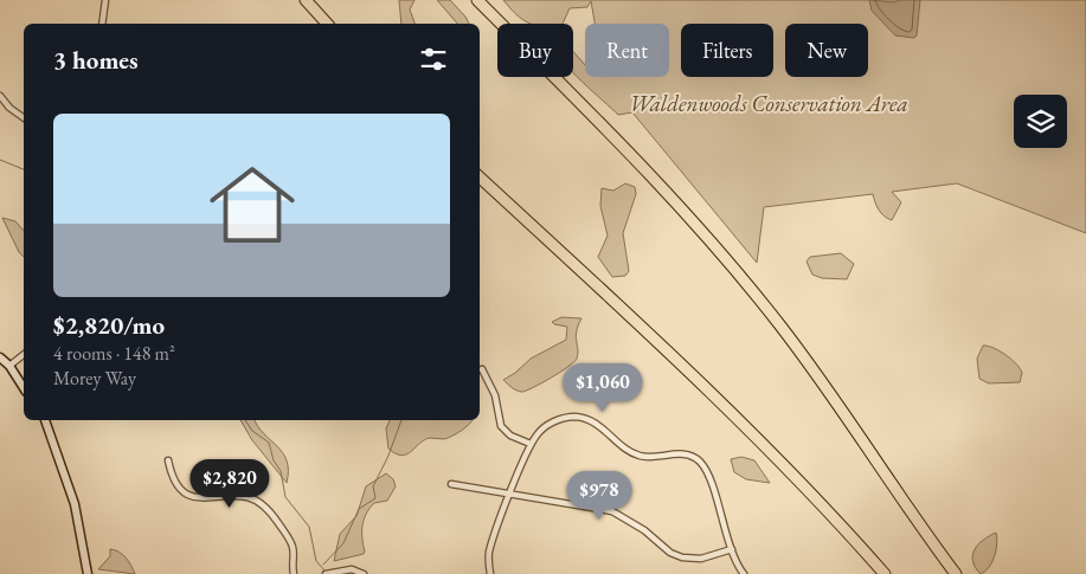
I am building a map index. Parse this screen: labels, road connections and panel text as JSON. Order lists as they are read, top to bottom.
{
  "parks": ["Waldenwoods Conservation Area"],
  "page": {
    "chip": [
      "Buy",
      "Rent",
      "Filters",
      "New"
    ],
    "heading": "3 homes",
    "list": [
      {
        "name": "$2,820/mo",
        "note": "4 rooms · 148 m² · Morey Way"
      }
    ],
    "price": ["$1,060", "$2,820", "$978"]
  }
}
